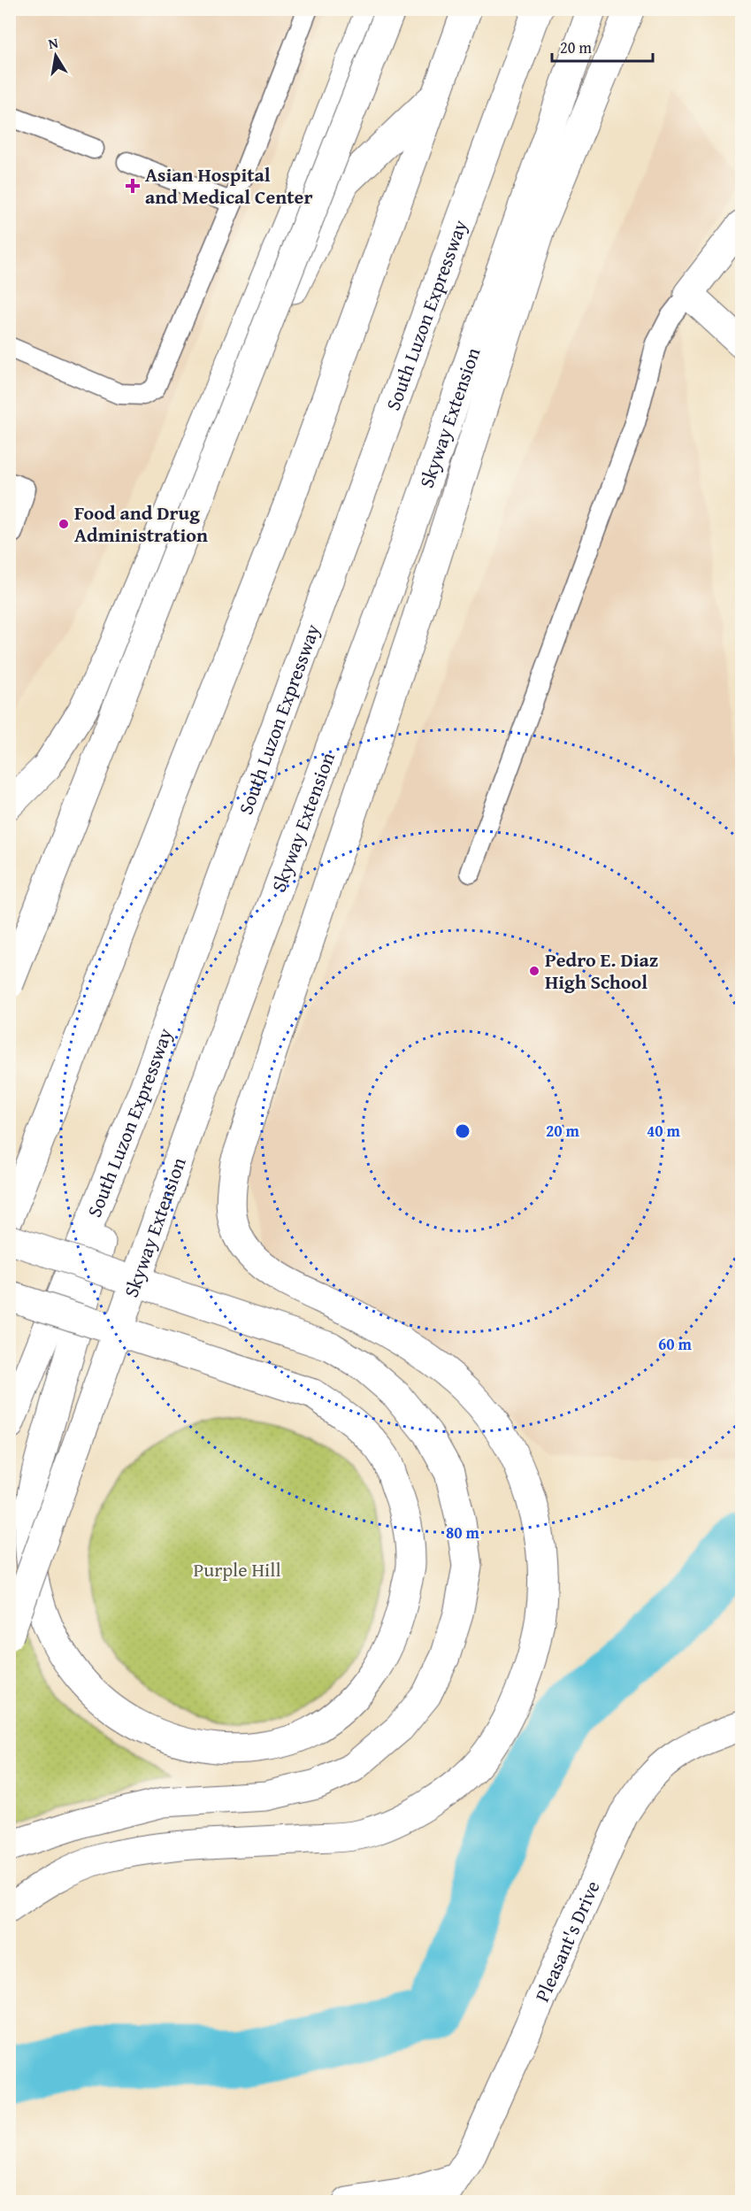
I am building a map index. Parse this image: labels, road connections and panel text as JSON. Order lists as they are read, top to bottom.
{
  "streets": {
    "main road": ["South Luzon Expressway", "Skyway Extension", "Pleasant's Drive"]
  },
  "parks": ["Purple Hill"],
  "places": {
    "health": ["Asian Hospital and Medical Center"],
    "other": ["Food and Drug Administration", "Pedro E. Diaz High School"]
  },
  "scale_bar": "20 m",
  "north": "top",
  "rings": [
    "20 m",
    "40 m",
    "60 m",
    "80 m"
  ]
}
